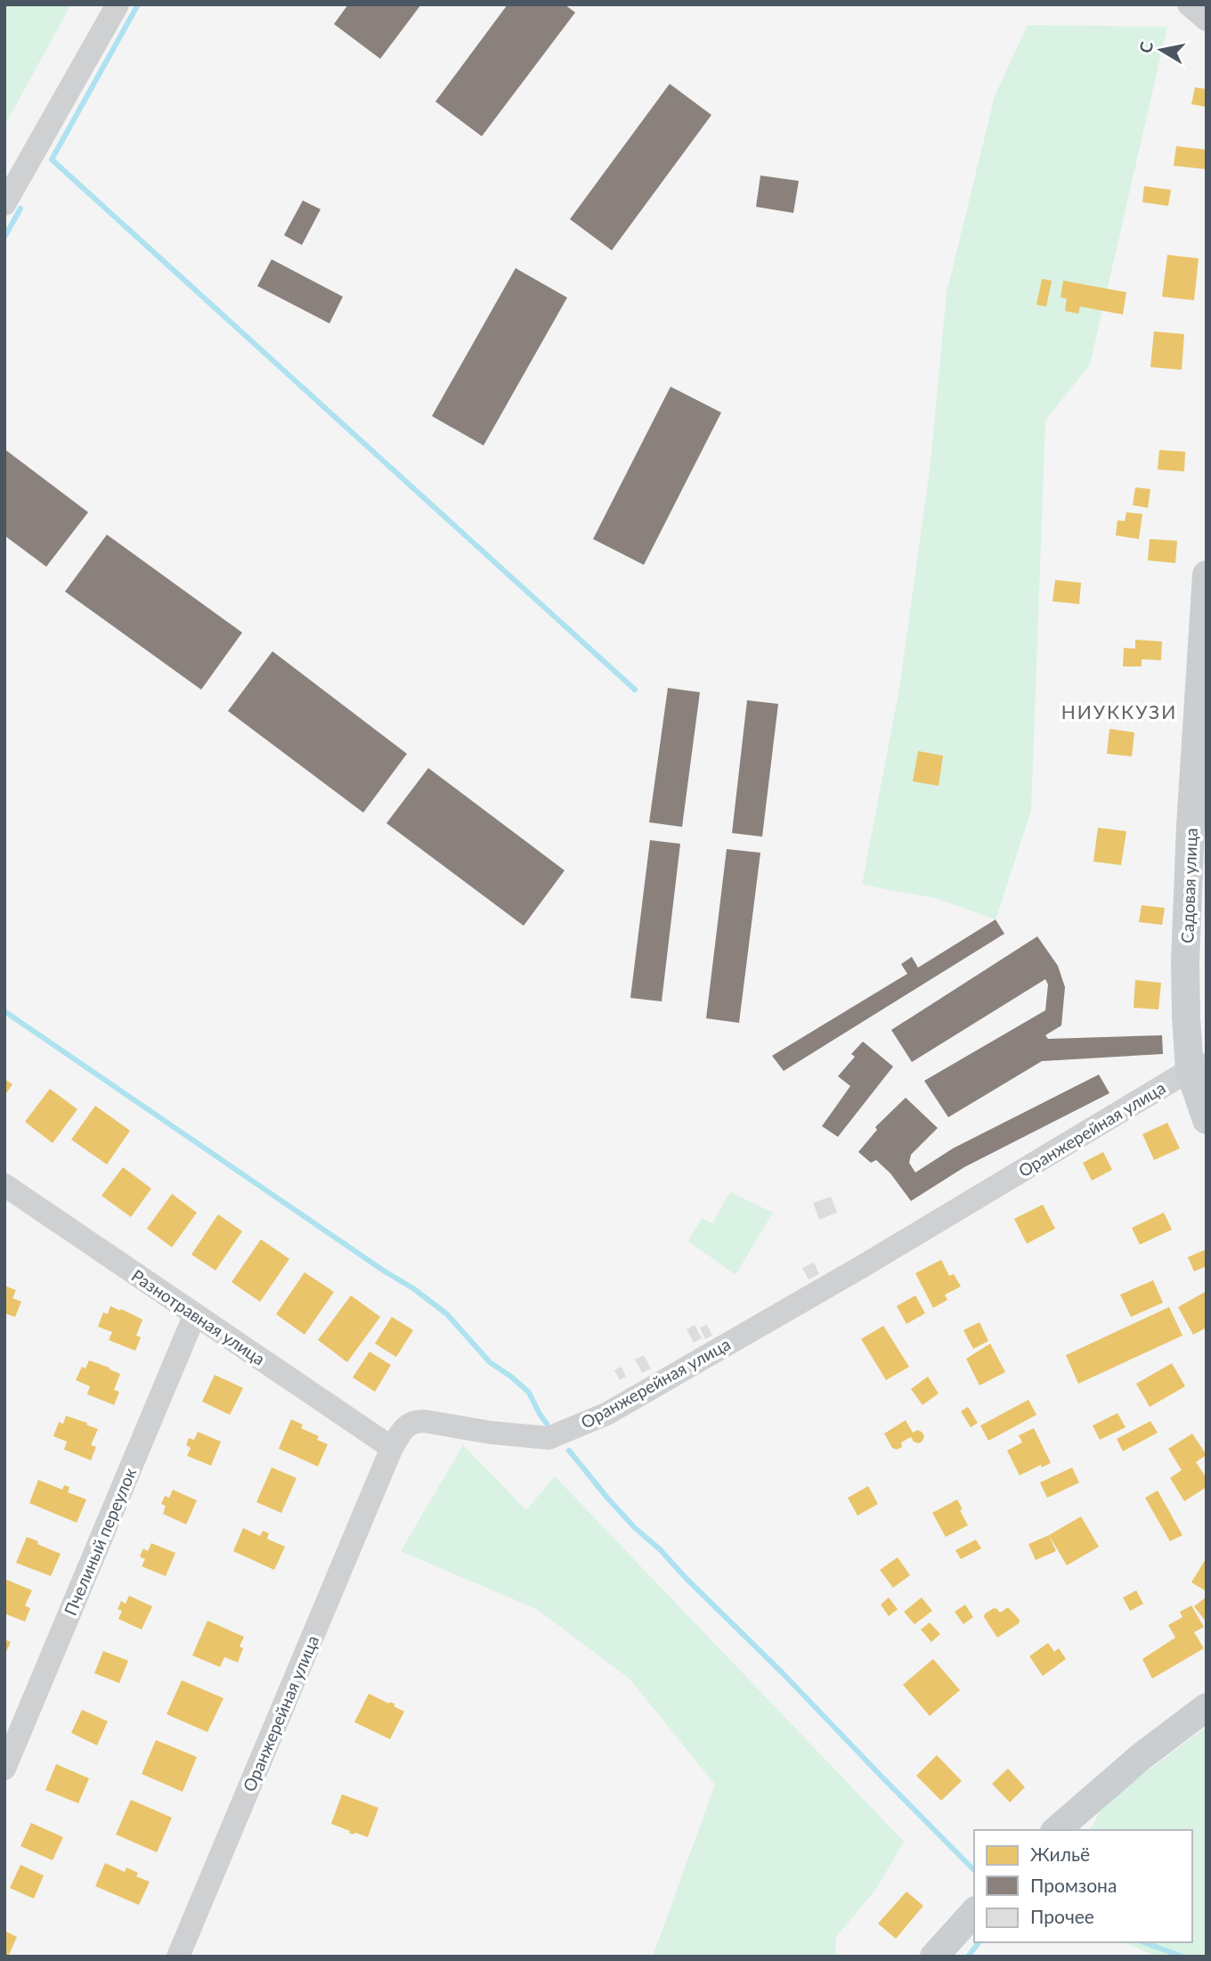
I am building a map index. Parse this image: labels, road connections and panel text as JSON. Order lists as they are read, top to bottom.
{
  "streets": {
    "main road": ["Садовая улица"],
    "street": ["Оранжерейная улица", "Разнотравная улица", "Пчелиный переулок"]
  },
  "crossings": [
    ["Садовая улица", "Оранжерейная улица"],
    ["Оранжерейная улица", "Разнотравная улица"],
    ["Разнотравная улица", "Пчелиный переулок"]
  ],
  "districts": ["НИУККУЗИ"],
  "legend": ["Жильё", "Промзона", "Прочее"],
  "north": "left"
}
